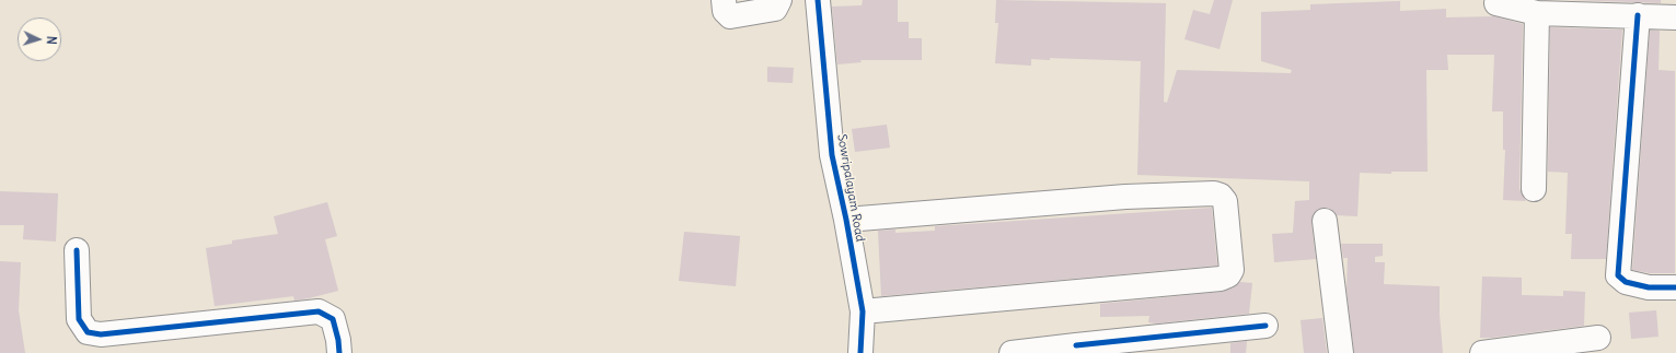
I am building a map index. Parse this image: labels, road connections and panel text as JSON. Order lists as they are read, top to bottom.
{
  "streets": {
    "street": ["Sowripalayam Road"]
  },
  "north": "right"
}
